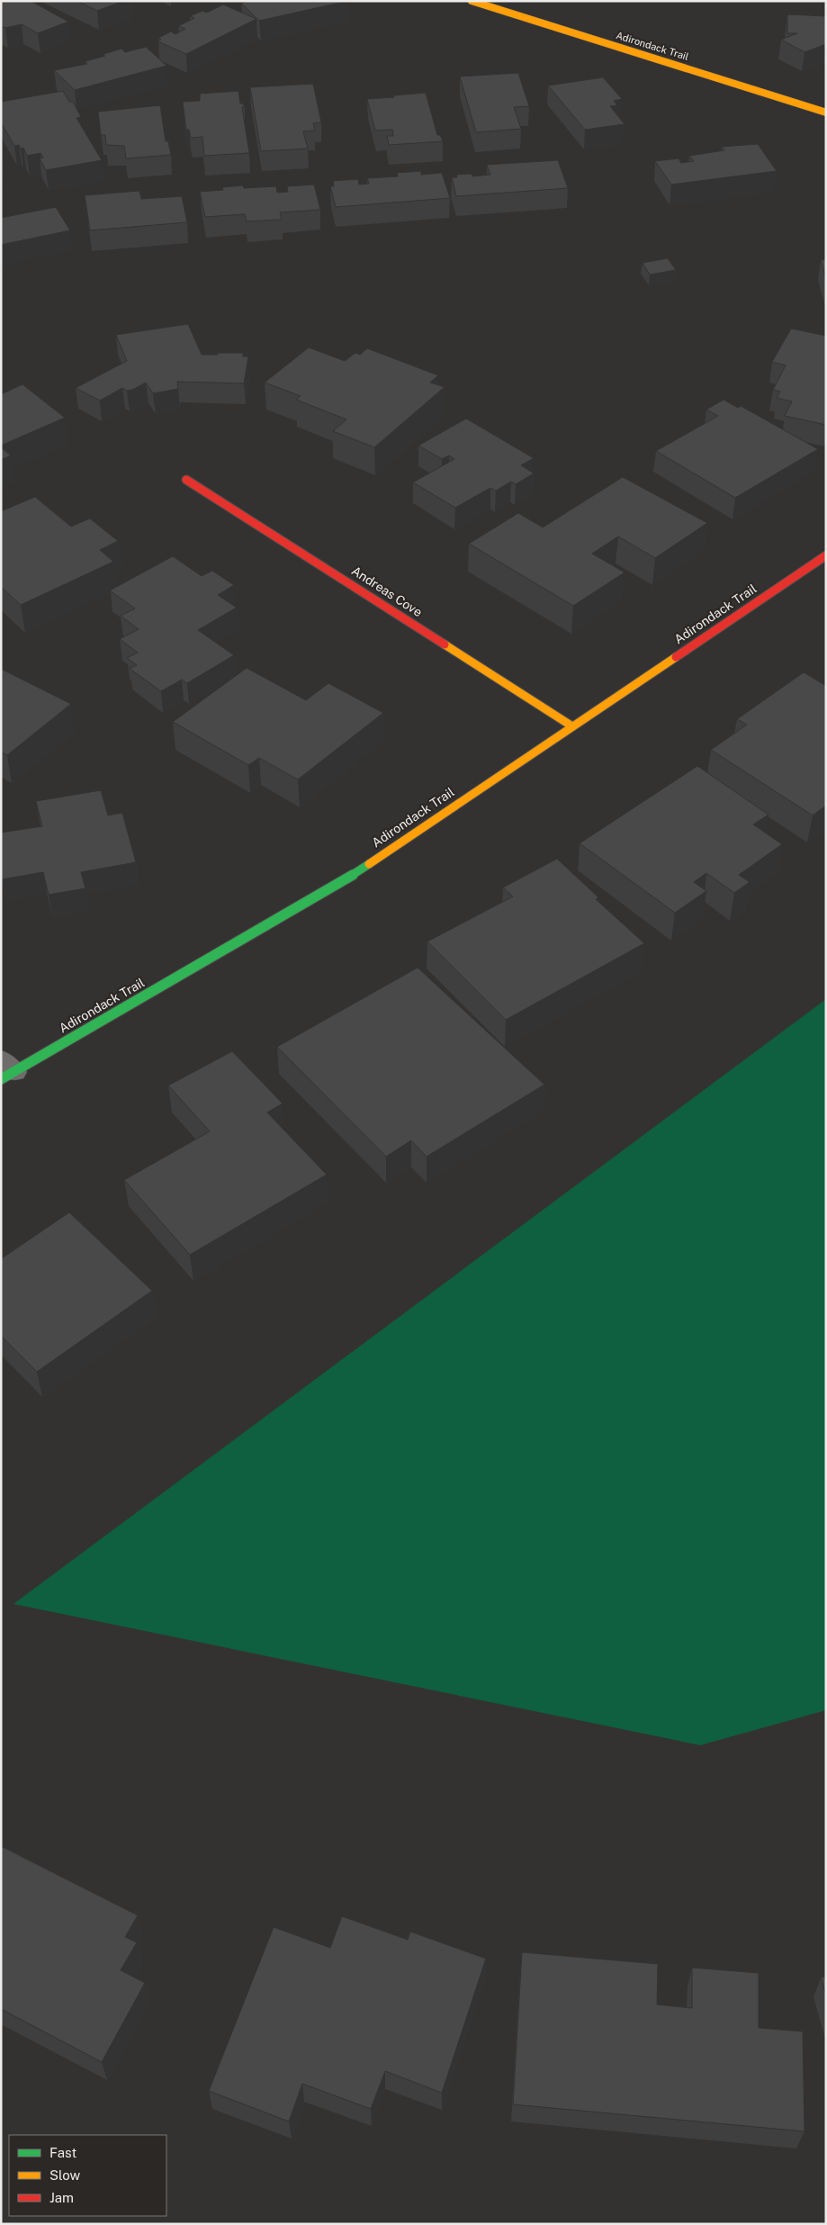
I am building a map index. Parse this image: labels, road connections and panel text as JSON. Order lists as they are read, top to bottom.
{
  "streets": {
    "street": ["Adirondack Trail", "Andreas Cove"]
  },
  "crossings": [
    ["Adirondack Trail", "Andreas Cove"]
  ],
  "legend": ["Fast", "Slow", "Jam"]
}
